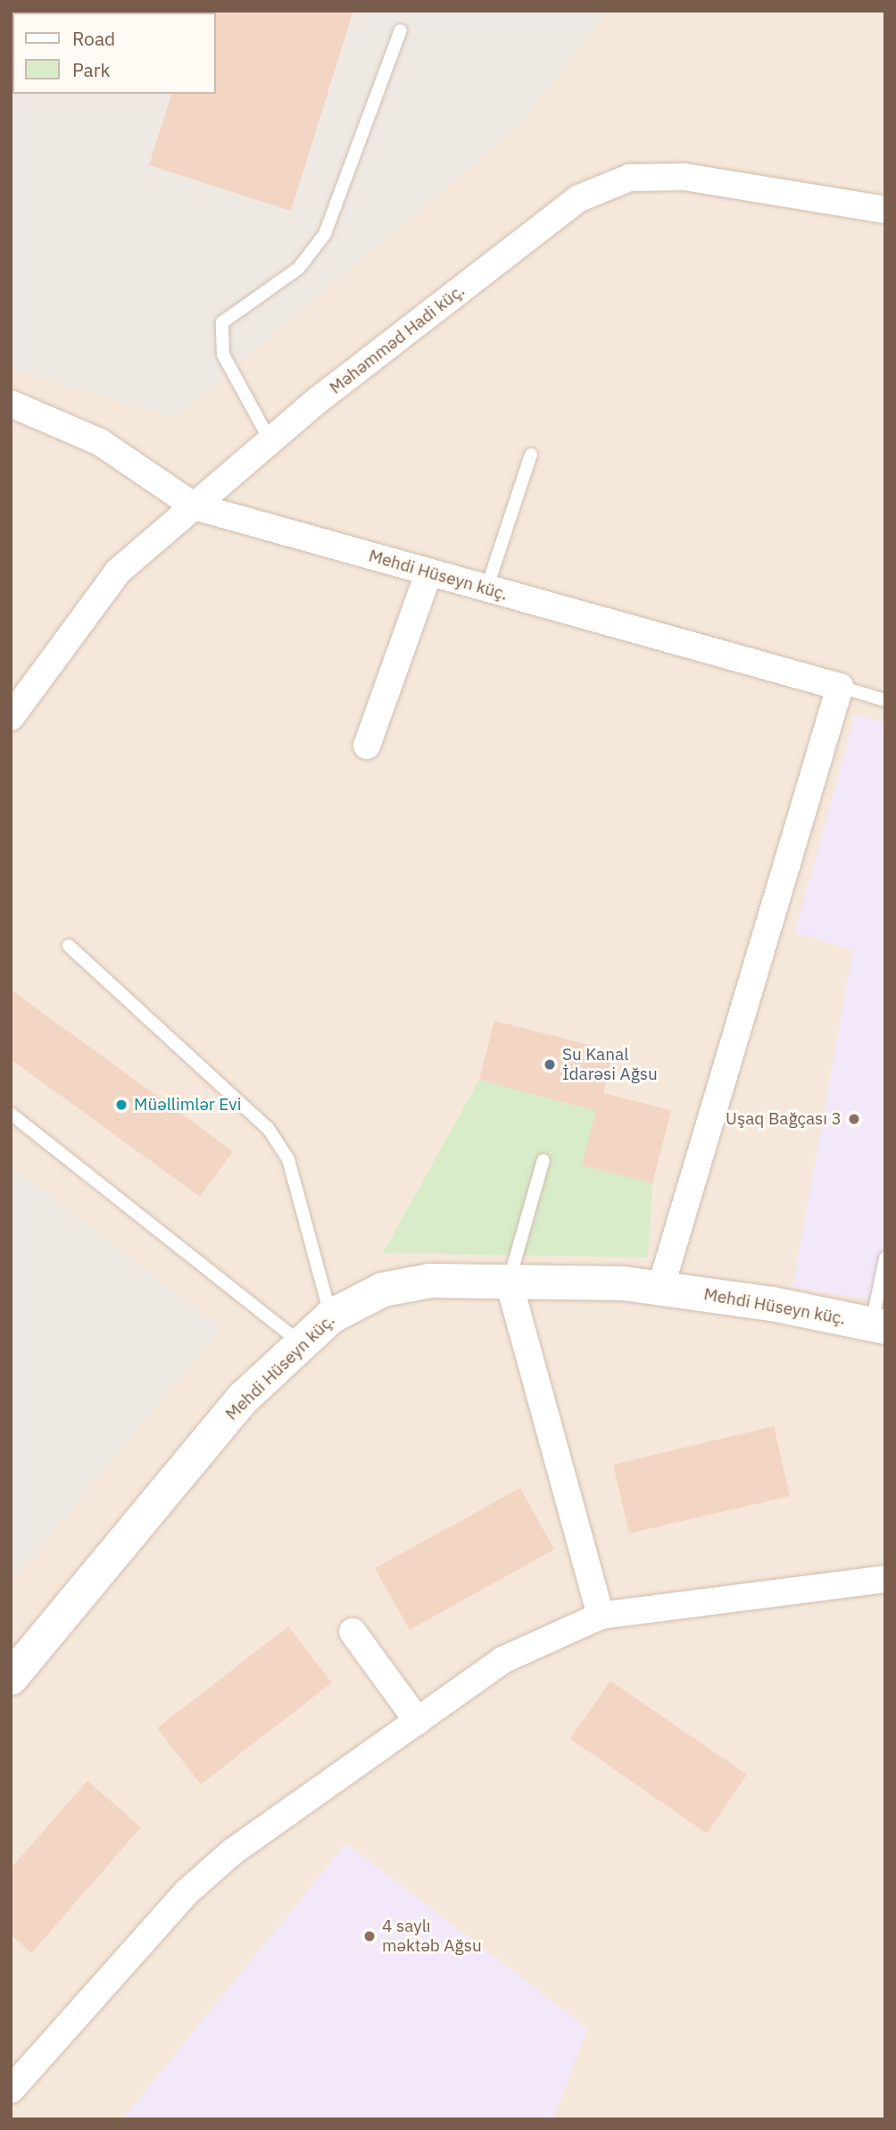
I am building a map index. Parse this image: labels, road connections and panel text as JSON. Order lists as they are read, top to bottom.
{
  "streets": {
    "street": ["Məhəmməd Hadi küç.", "Mehdi Hüseyn küç."]
  },
  "crossings": [
    ["Məhəmməd Hadi küç.", "Mehdi Hüseyn küç."]
  ],
  "places": [
    "Su Kanal İdarəsi Ağsu",
    "Müəllimlər Evi",
    "Uşaq Bağçası 3",
    "4 saylı məktəb Ağsu"
  ],
  "legend": ["Road", "Park"]
}
